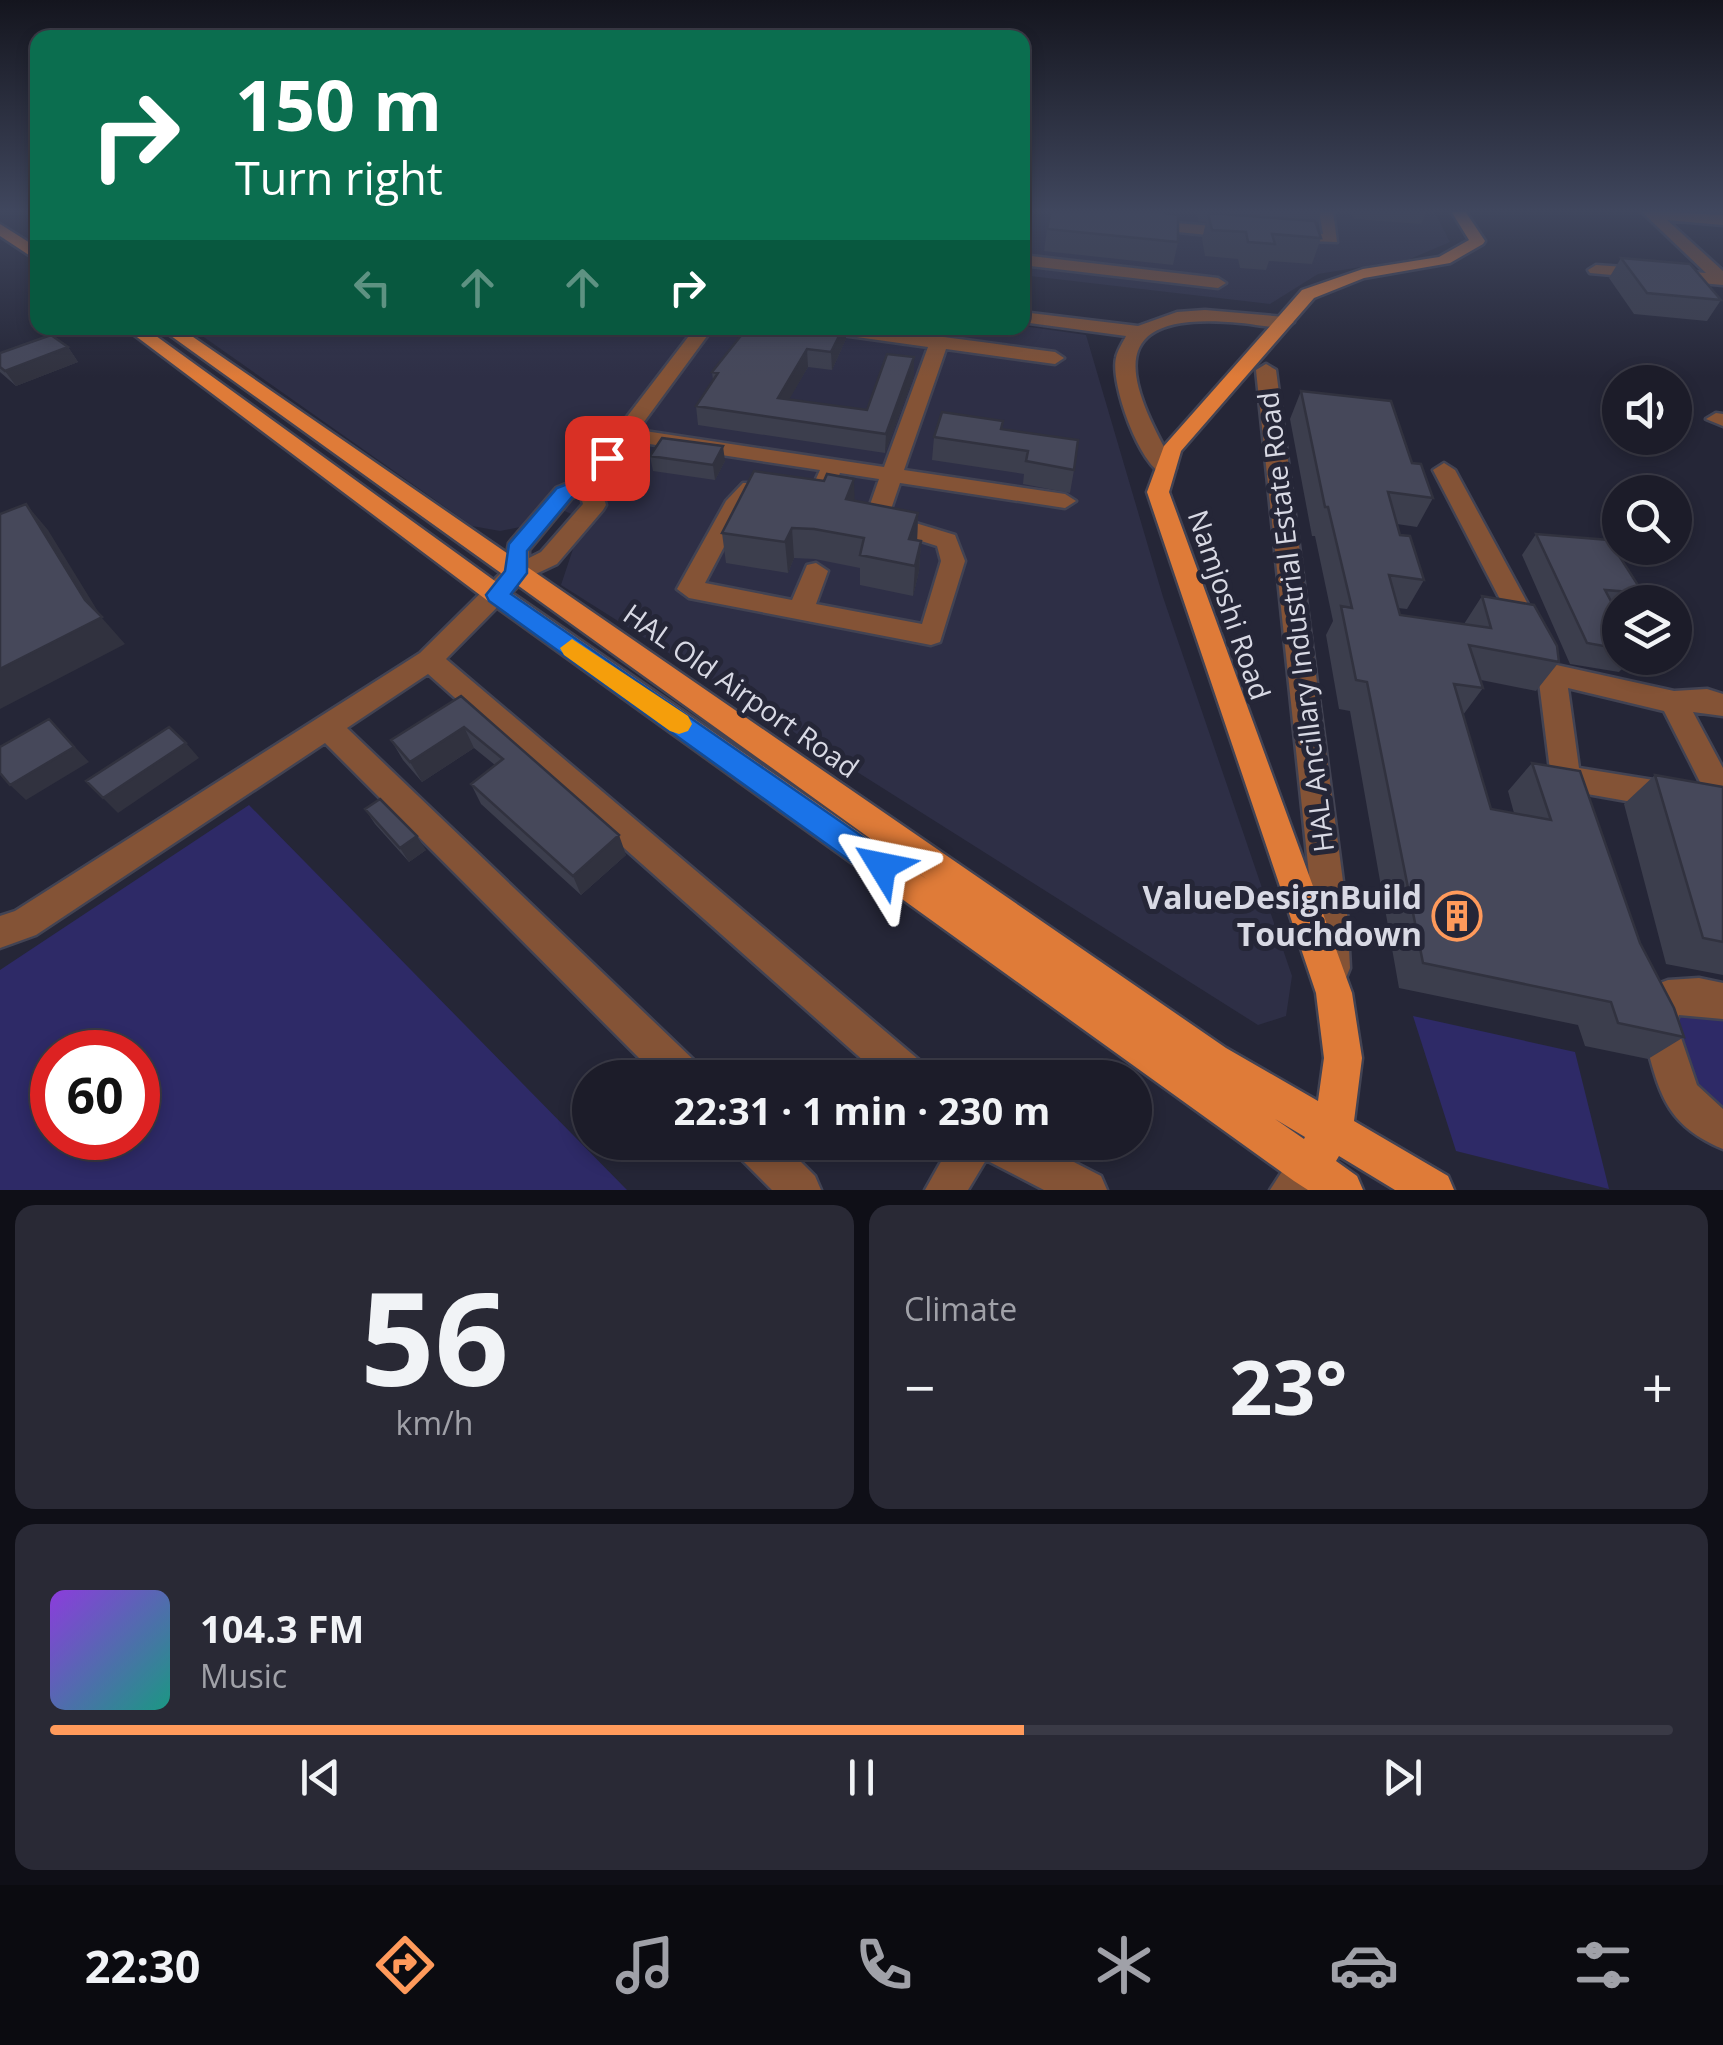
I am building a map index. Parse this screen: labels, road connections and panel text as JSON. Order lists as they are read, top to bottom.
{
  "streets": {
    "main road": ["Namjoshi Road", "HAL Old Airport Road"],
    "street": ["HAL Ancillary Industrial Estate Road"]
  },
  "crossings": [
    ["Namjoshi Road", "HAL Ancillary Industrial Estate Road"],
    ["Namjoshi Road", "HAL Old Airport Road"]
  ],
  "places": {
    "building": ["ValueDesignBuild Touchdown"]
  },
  "page": {
    "turn": ["150 m", "Turn right"],
    "limit": "60",
    "trip": "22:31 · 1 min · 230 m",
    "tile": [
      ["56", "km/h"],
      "Climate"
    ],
    "heat": ["−", "23°", "+"],
    "song": ["104.3 FM", "Music"],
    "tabs": "22:30"
  }
}
